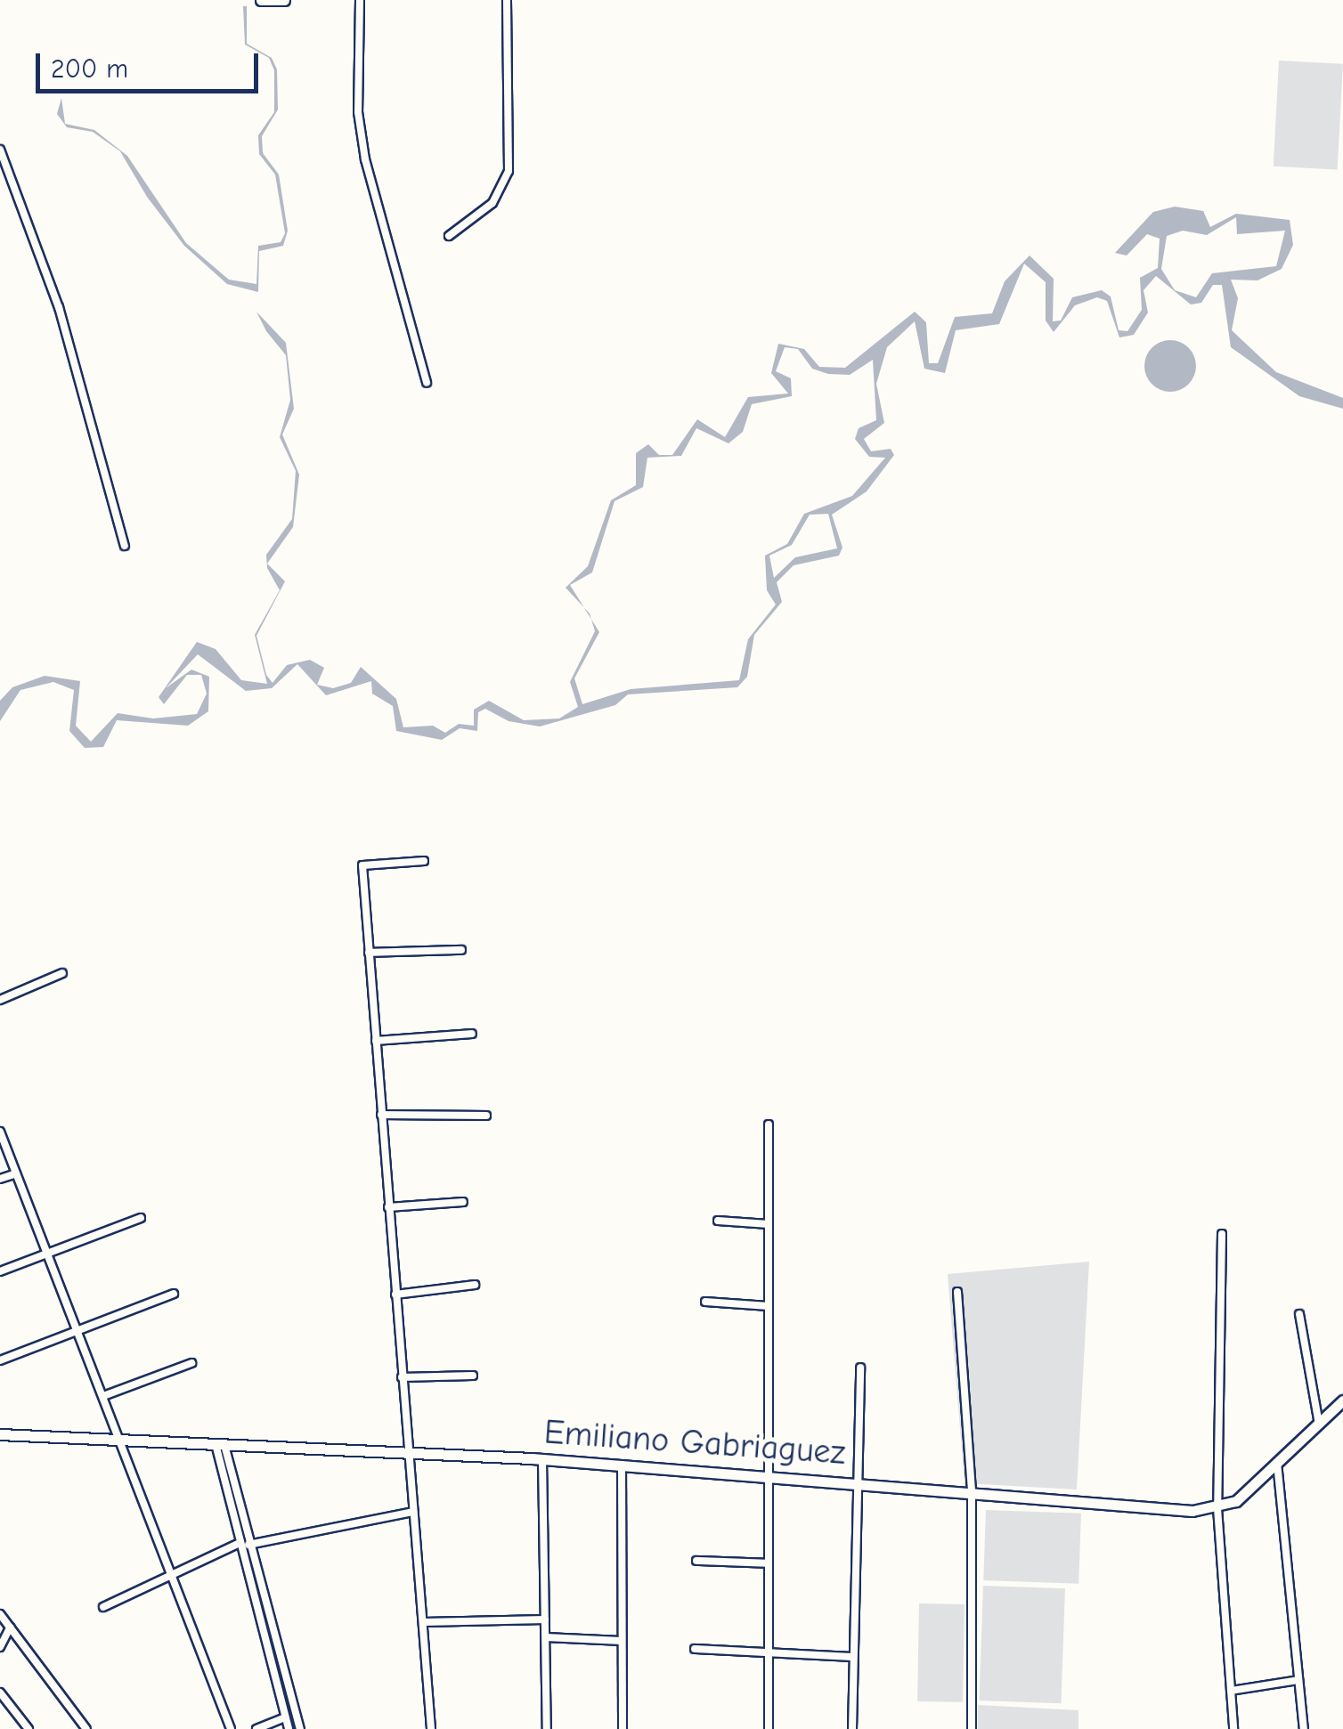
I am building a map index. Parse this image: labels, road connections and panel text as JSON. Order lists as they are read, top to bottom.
{
  "streets": {
    "main road": ["Emiliano Gabriaguez"]
  },
  "scale_bar": "200 m"
}
